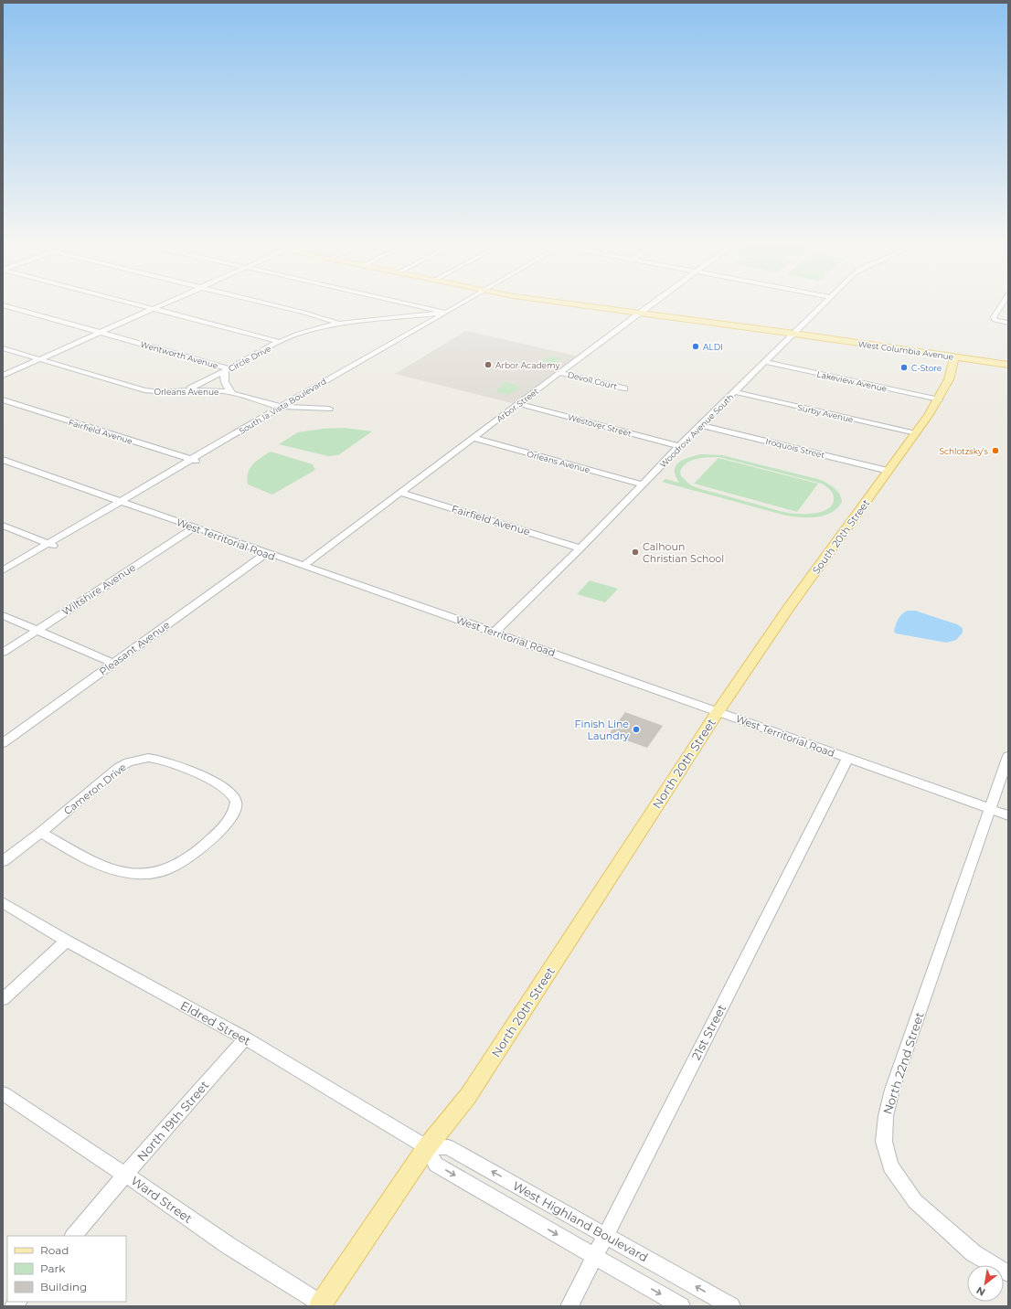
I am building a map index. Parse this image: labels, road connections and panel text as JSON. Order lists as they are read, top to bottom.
{
  "streets": {
    "main road": ["West Columbia Avenue", "South 20th Street", "North 20th Street"],
    "street": [
      "Wentworth Avenue",
      "Circle Drive",
      "Devoll Court",
      "Lakeview Avenue",
      "Orleans Avenue",
      "Arbor Street",
      "South la Vista Boulevard",
      "Surby Avenue",
      "Westover Street",
      "Woodrow Avenue South",
      "Fairfield Avenue",
      "Iroquois Street",
      "West Territorial Road",
      "Wiltshire Avenue",
      "Pleasant Avenue",
      "Cameron Drive",
      "Eldred Street",
      "21st Street",
      "North 22nd Street",
      "North 19th Street",
      "Ward Street",
      "West Highland Boulevard"
    ]
  },
  "crossings": [
    ["West Columbia Avenue", "Arbor Street"],
    ["West Columbia Avenue", "Woodrow Avenue South"],
    ["West Columbia Avenue", "South 20th Street"],
    ["Wentworth Avenue", "Circle Drive"],
    ["Circle Drive", "Orleans Avenue"],
    ["Circle Drive", "South la Vista Boulevard"],
    ["Devoll Court", "Arbor Street"],
    ["Lakeview Avenue", "Woodrow Avenue South"],
    ["Lakeview Avenue", "South 20th Street"],
    ["Orleans Avenue", "Arbor Street"],
    ["Orleans Avenue", "South la Vista Boulevard"],
    ["Orleans Avenue", "Woodrow Avenue South"],
    ["Arbor Street", "Westover Street"],
    ["Arbor Street", "Fairfield Avenue"],
    ["Arbor Street", "West Territorial Road"],
    ["South la Vista Boulevard", "Fairfield Avenue"],
    ["South la Vista Boulevard", "West Territorial Road"],
    ["Surby Avenue", "Woodrow Avenue South"],
    ["Surby Avenue", "South 20th Street"],
    ["Westover Street", "Woodrow Avenue South"],
    ["Woodrow Avenue South", "Fairfield Avenue"],
    ["Woodrow Avenue South", "Iroquois Street"],
    ["Woodrow Avenue South", "West Territorial Road"],
    ["Iroquois Street", "South 20th Street"],
    ["South 20th Street", "West Territorial Road"],
    ["South 20th Street", "North 20th Street"],
    ["West Territorial Road", "Wiltshire Avenue"],
    ["West Territorial Road", "Pleasant Avenue"],
    ["West Territorial Road", "North 20th Street"],
    ["West Territorial Road", "21st Street"],
    ["West Territorial Road", "North 22nd Street"],
    ["North 20th Street", "Eldred Street"],
    ["North 20th Street", "Ward Street"],
    ["North 20th Street", "West Highland Boulevard"],
    ["Eldred Street", "North 19th Street"],
    ["Eldred Street", "West Highland Boulevard"],
    ["21st Street", "West Highland Boulevard"],
    ["North 19th Street", "Ward Street"]
  ],
  "places": [
    "ALDI",
    "Arbor Academy",
    "C-Store",
    "Schlotzsky's",
    "Calhoun Christian School",
    "Finish Line Laundry"
  ],
  "legend": ["Road", "Park", "Building"],
  "north": "bottom left"
}
